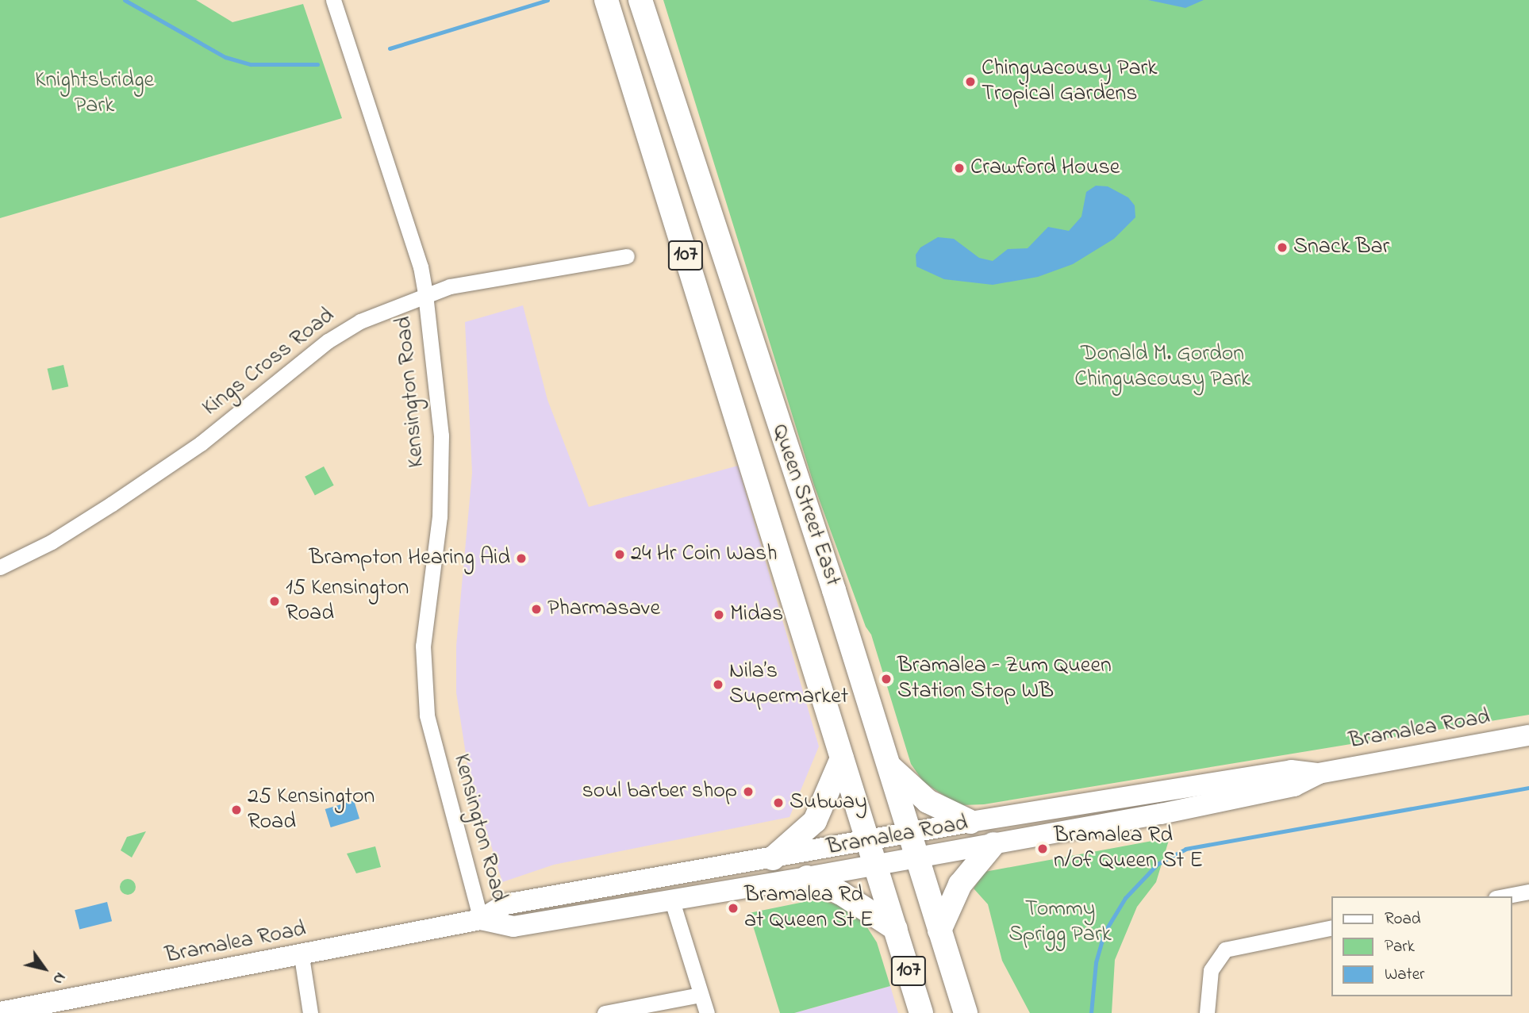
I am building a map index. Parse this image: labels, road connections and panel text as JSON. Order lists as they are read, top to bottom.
{
  "streets": {
    "main road": ["107", "Queen Street East", "Bramalea Road"],
    "street": ["Kings Cross Road", "Kensington Road"]
  },
  "crossings": [
    ["Kings Cross Road", "Kensington Road"],
    ["Kensington Road", "Bramalea Road"],
    ["Queen Street East", "Bramalea Road"]
  ],
  "parks": ["Knightsbridge Park", "Donald M. Gordon Chinguacousy Park", "Tommy Sprigg Park"],
  "places": [
    "Chinguacousy Park Tropical Gardens",
    "Crawford House",
    "Snack Bar",
    "24 Hr Coin Wash",
    "Brampton Hearing Aid",
    "15 Kensington Road",
    "Pharmasave",
    "Midas",
    "Bramalea - Zum Queen Station Stop WB",
    "Nila’s Supermarket",
    "soul barber shop",
    "Subway",
    "25 Kensington Road",
    "Bramalea Rd n/of Queen St E",
    "Bramalea Rd at Queen St E"
  ],
  "legend": ["Road", "Park", "Water"],
  "north": "bottom right"
}
